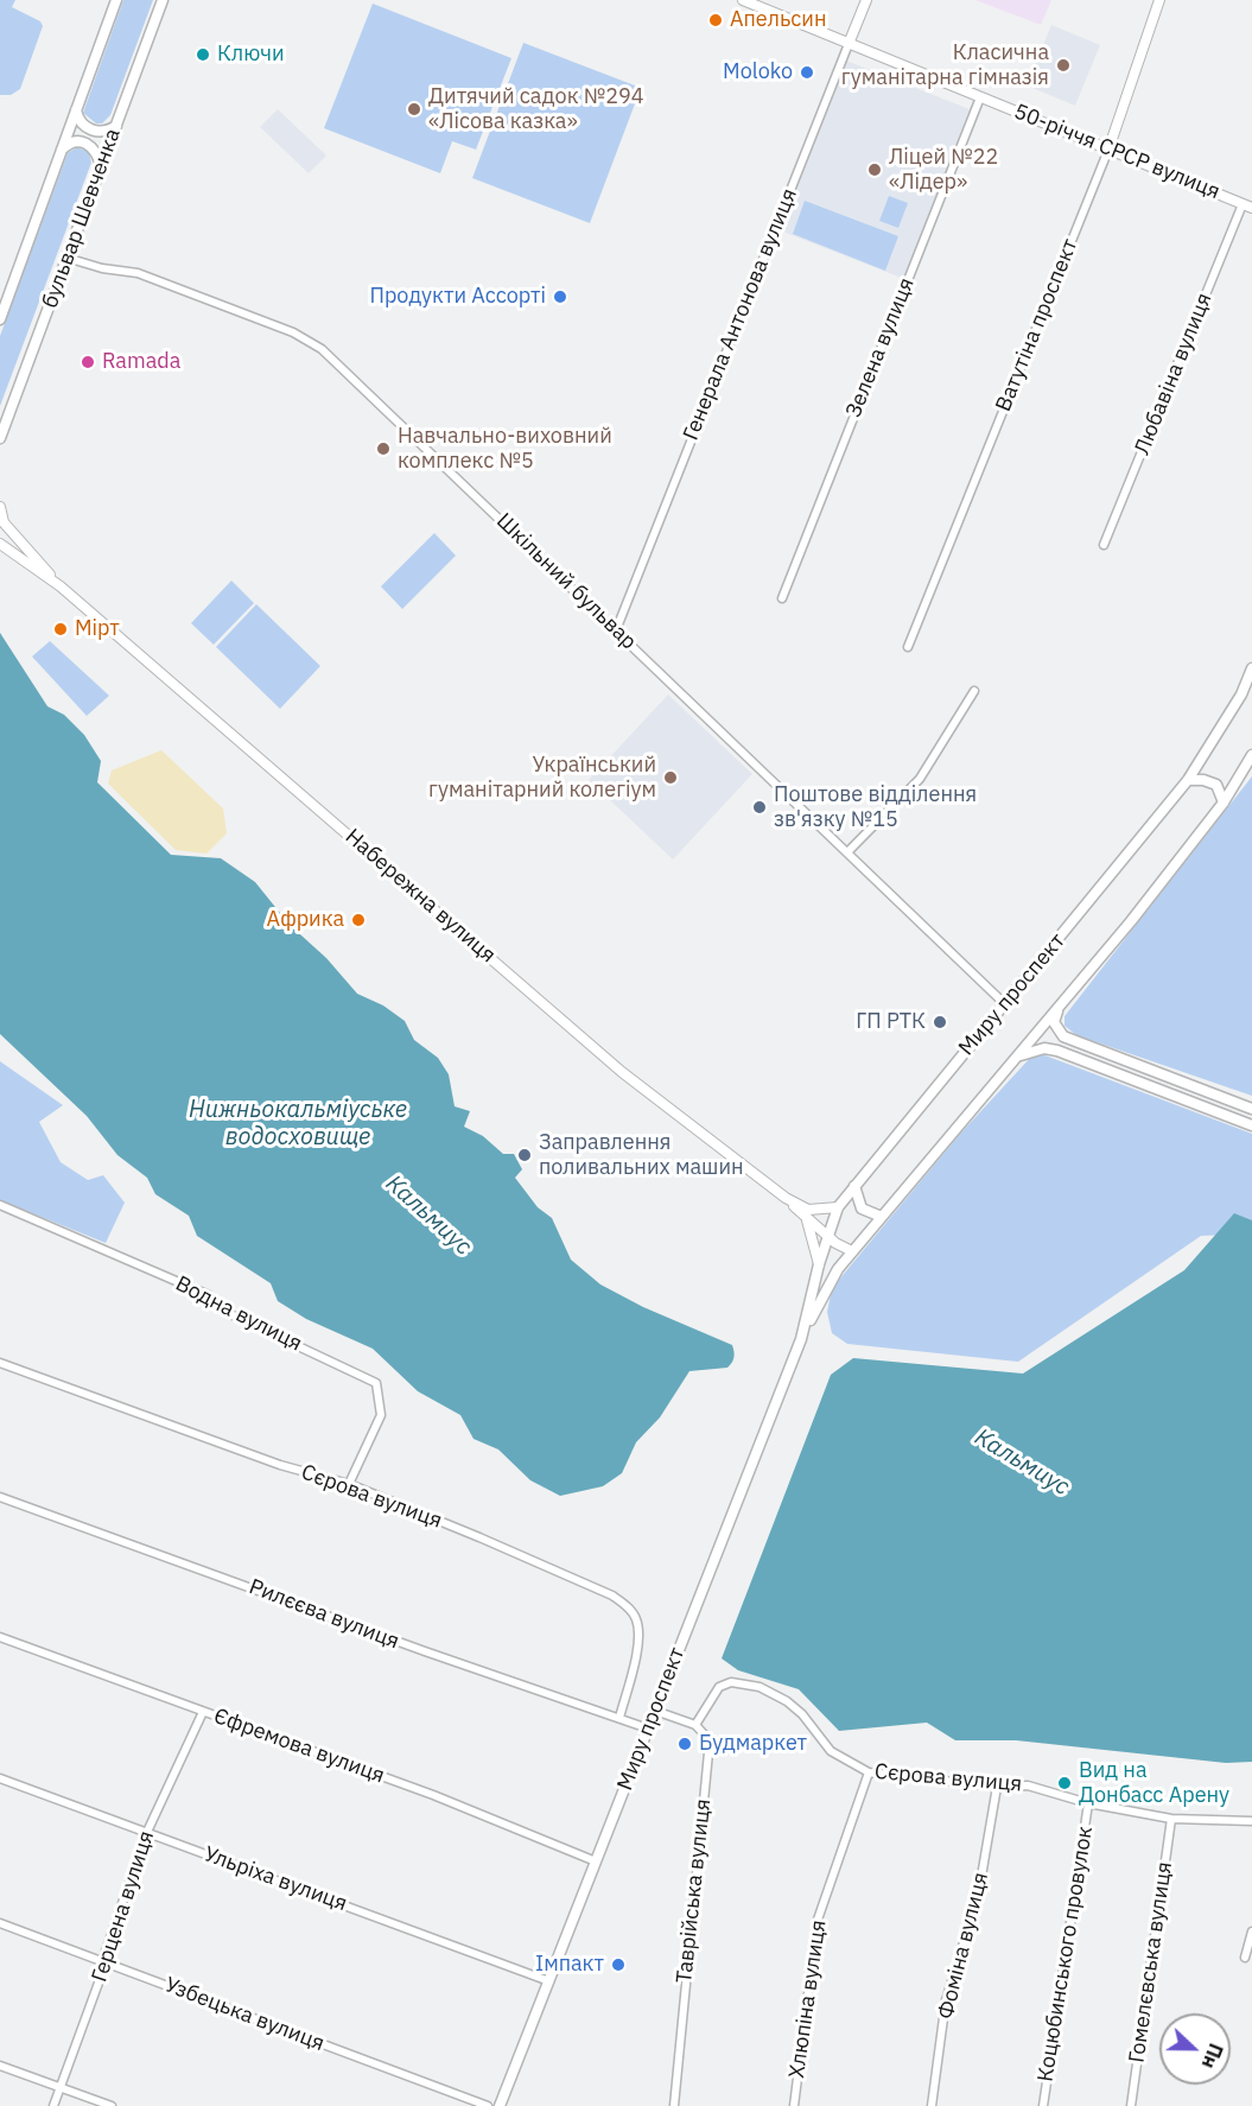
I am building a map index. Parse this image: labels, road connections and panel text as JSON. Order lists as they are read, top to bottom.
{
  "streets": {
    "main road": ["бульвар Шевченка", "Миру проспект"],
    "street": [
      "50-річчя СРСР вулиця",
      "Генерала Антонова вулиця",
      "Ватутіна проспект",
      "Зелена вулиця",
      "Любавіна вулиця",
      "Шкільний бульвар",
      "Набережна вулиця",
      "Водна вулиця",
      "Сєрова вулиця",
      "Рилєєва вулиця",
      "Єфремова вулиця",
      "Ульріха вулиця",
      "Таврійська вулиця",
      "Герцена вулиця",
      "Фоміна вулиця",
      "Коцюбинського провулок",
      "Гомелєвська вулиця",
      "Хлюпіна вулиця",
      "Узбецька вулиця"
    ]
  },
  "crossings": [
    ["50-річчя СРСР вулиця", "Генерала Антонова вулиця"],
    ["50-річчя СРСР вулиця", "Ватутіна проспект"],
    ["50-річчя СРСР вулиця", "Зелена вулиця"],
    ["50-річчя СРСР вулиця", "Любавіна вулиця"],
    ["бульвар Шевченка", "Шкільний бульвар"],
    ["Генерала Антонова вулиця", "Шкільний бульвар"],
    ["Шкільний бульвар", "Миру проспект"],
    ["Миру проспект", "Рилєєва вулиця"],
    ["Миру проспект", "Єфремова вулиця"],
    ["Миру проспект", "Ульріха вулиця"],
    ["Водна вулиця", "Сєрова вулиця"],
    ["Сєрова вулиця", "Рилєєва вулиця"],
    ["Сєрова вулиця", "Таврійська вулиця"],
    ["Сєрова вулиця", "Фоміна вулиця"],
    ["Сєрова вулиця", "Коцюбинського провулок"],
    ["Сєрова вулиця", "Гомелєвська вулиця"],
    ["Сєрова вулиця", "Хлюпіна вулиця"],
    ["Єфремова вулиця", "Герцена вулиця"],
    ["Ульріха вулиця", "Герцена вулиця"],
    ["Герцена вулиця", "Узбецька вулиця"]
  ],
  "water": ["Нижньокальміуське водосховище", "Кальмиус"],
  "places": [
    "Апельсин",
    "Ключи",
    "Класична гуманітарна гімназія",
    "Moloko",
    "Дитячий садок №294 «Лісова казка»",
    "Ліцей №22 «Лідер»",
    "Продукти Ассорті",
    "Ramada",
    "Навчально-виховний комплекс №5",
    "Мірт",
    "Український гуманітарний колегіум",
    "Поштове відділення зв'язку №15",
    "Африка",
    "ГП РТК",
    "Заправлення поливальних машин",
    "Будмаркет",
    "Вид на Донбасс Арену",
    "Iмпакт"
  ],
  "north": "right"
}
